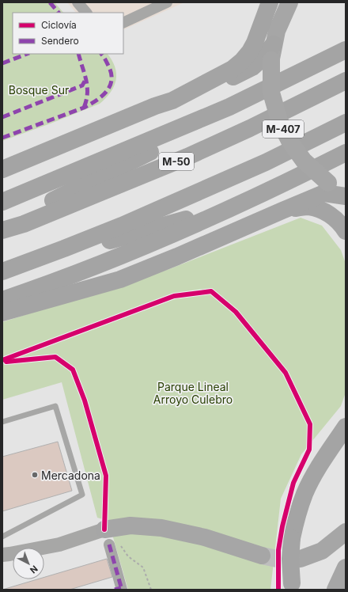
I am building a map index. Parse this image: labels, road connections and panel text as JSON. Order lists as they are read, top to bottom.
{
  "streets": {
    "highway": ["M-407", "M-50"]
  },
  "parks": ["Bosque Sur", "Parque Lineal Arroyo Culebro"],
  "places": ["Mercadona"],
  "legend": ["Ciclovía", "Sendero"],
  "north": "bottom right"
}
